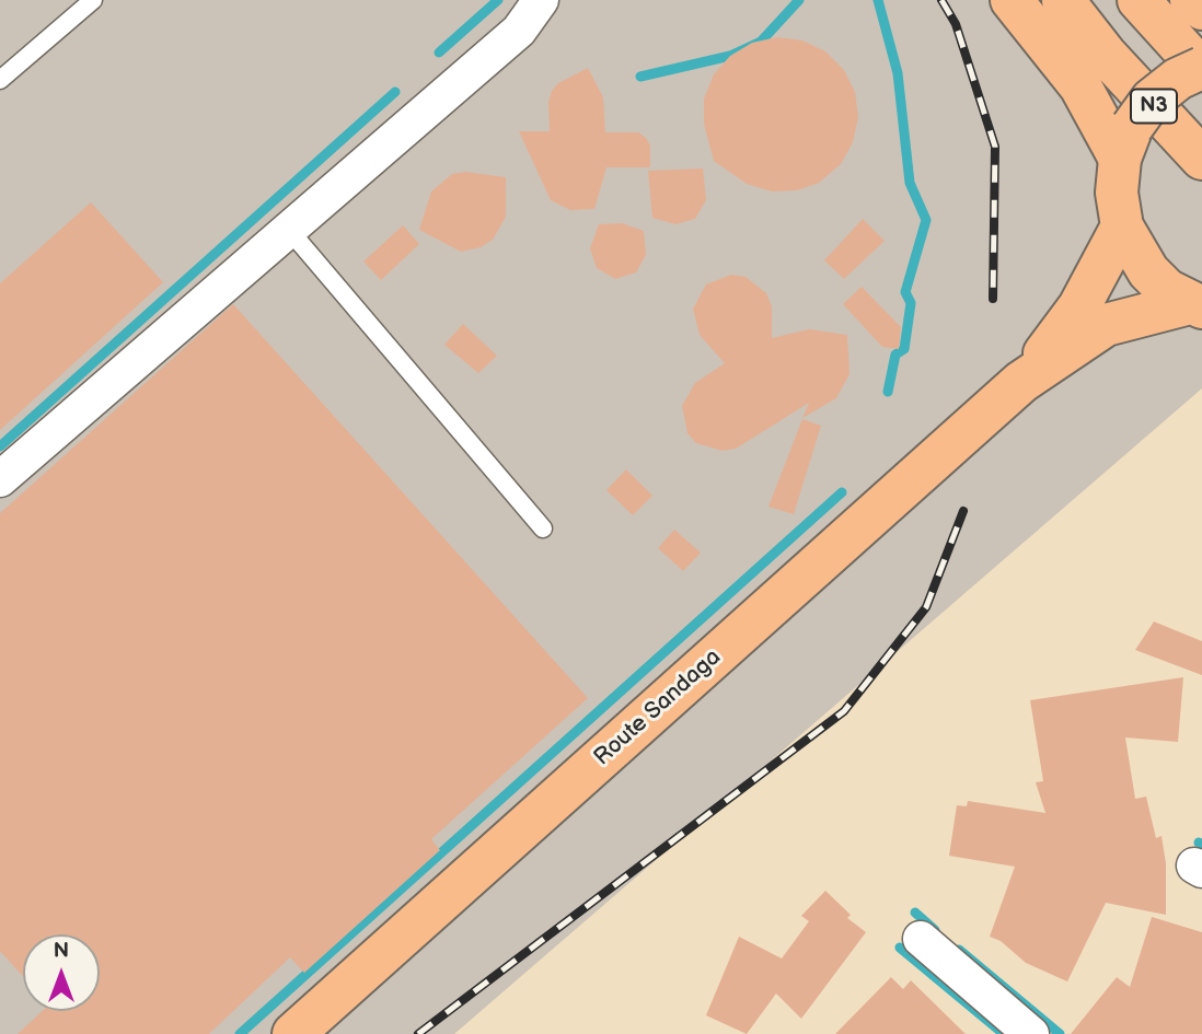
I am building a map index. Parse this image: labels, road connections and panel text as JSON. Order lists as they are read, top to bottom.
{
  "streets": {
    "main road": ["N3", "Route Sandaga"]
  },
  "north": "top"
}
